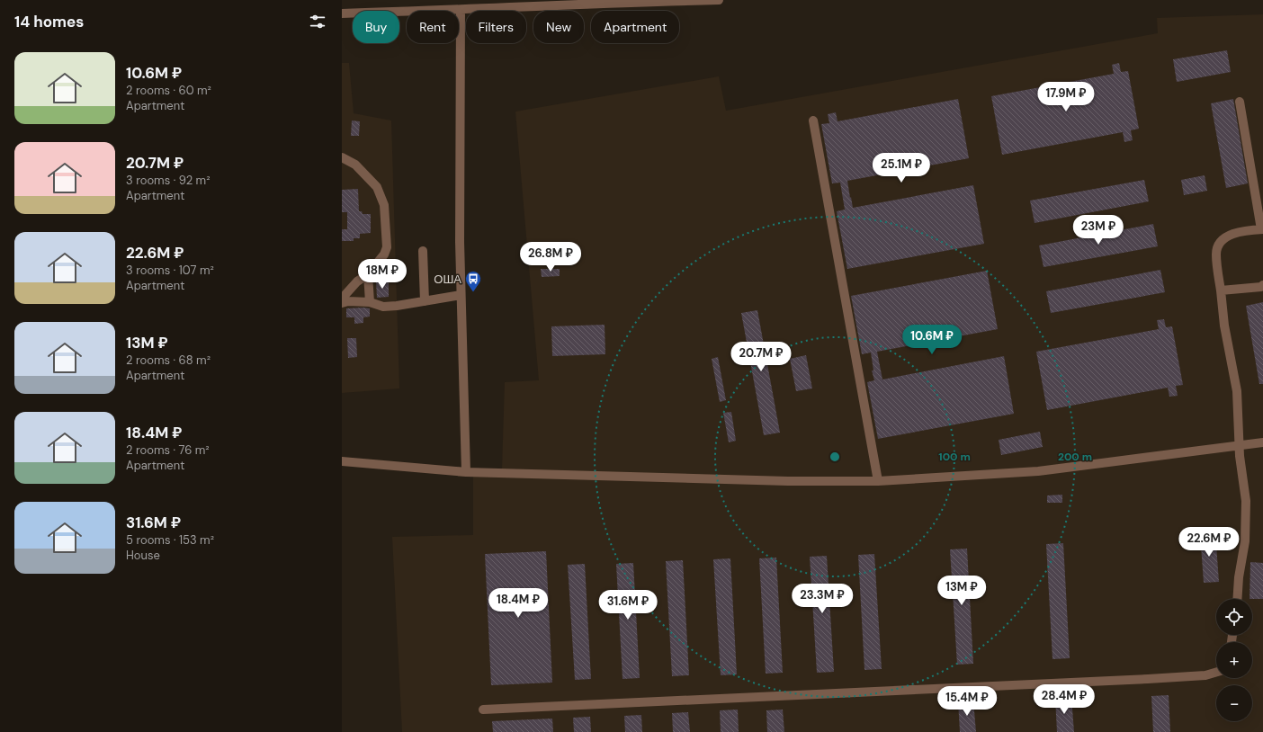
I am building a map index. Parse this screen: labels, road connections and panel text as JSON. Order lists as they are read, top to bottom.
{
  "places": {
    "bus stop": ["ОША"]
  },
  "page": {
    "heading": "14 homes",
    "chip": [
      "Buy",
      "Rent",
      "Filters",
      "New",
      "Apartment"
    ],
    "list": [
      {
        "name": "10.6M ₽",
        "note": "2 rooms · 60 m² · Apartment"
      },
      {
        "name": "20.7M ₽",
        "note": "3 rooms · 92 m² · Apartment"
      },
      {
        "name": "22.6M ₽",
        "note": "3 rooms · 107 m² · Apartment"
      },
      {
        "name": "13M ₽",
        "note": "2 rooms · 68 m² · Apartment"
      },
      {
        "name": "18.4M ₽",
        "note": "2 rooms · 76 m² · Apartment"
      },
      {
        "name": "31.6M ₽",
        "note": "5 rooms · 153 m² · House"
      }
    ],
    "price": [
      "17.9M ₽",
      "25.1M ₽",
      "23M ₽",
      "26.8M ₽",
      "18M ₽",
      "10.6M ₽",
      "20.7M ₽",
      "22.6M ₽",
      "13M ₽",
      "23.3M ₽",
      "18.4M ₽",
      "31.6M ₽",
      "28.4M ₽",
      "15.4M ₽"
    ],
    "map_buttons": ["+", "−"]
  },
  "rings": ["100 m", "200 m"]
}
